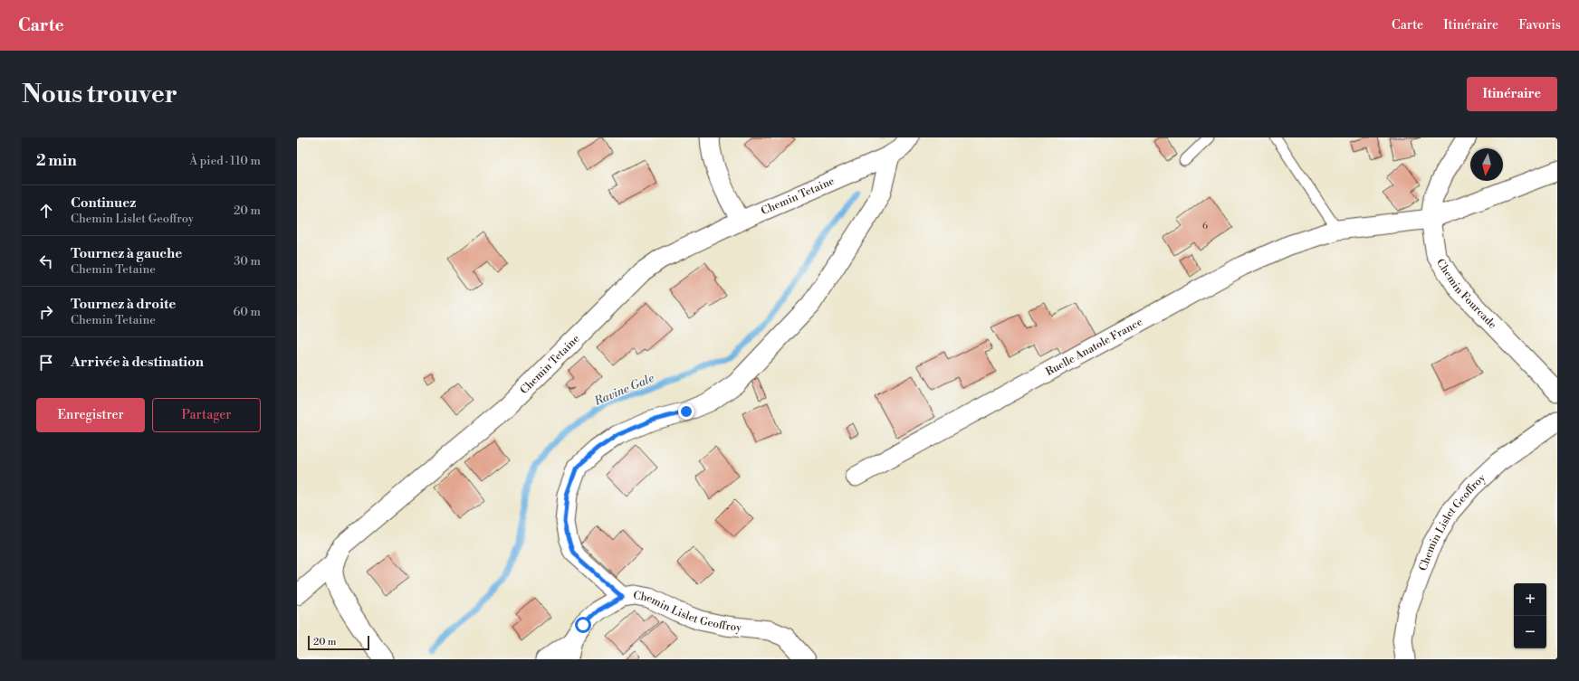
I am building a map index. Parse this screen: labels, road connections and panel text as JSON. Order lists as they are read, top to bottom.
{
  "streets": {
    "street": [
      "Chemin Tetaine",
      "Chemin Fourcade",
      "Ruelle Anatole France",
      "Chemin Lislet Geoffroy"
    ]
  },
  "crossings": [
    ["Chemin Fourcade", "Ruelle Anatole France"]
  ],
  "water": ["Ravine Gale"],
  "house_numbers": ["6"],
  "scale_bar": "20 m",
  "north": "bottom",
  "page": {
    "header": "Carte",
    "nav": ["Carte", "Itinéraire", "Favoris"],
    "buttons": [
      "Itinéraire",
      ["Enregistrer", "Partager"]
    ],
    "title": "Nous trouver",
    "heading": ["2 min", "À pied · 110 m"],
    "list": [
      ["Continuez", "Chemin Lislet Geoffroy", "20 m"],
      ["Tournez à gauche", "Chemin Tetaine", "30 m"],
      ["Tournez à droite", "Chemin Tetaine", "60 m"],
      "Arrivée à destination"
    ],
    "map_buttons": ["+", "−"],
    "scale": "20 m"
  }
}
